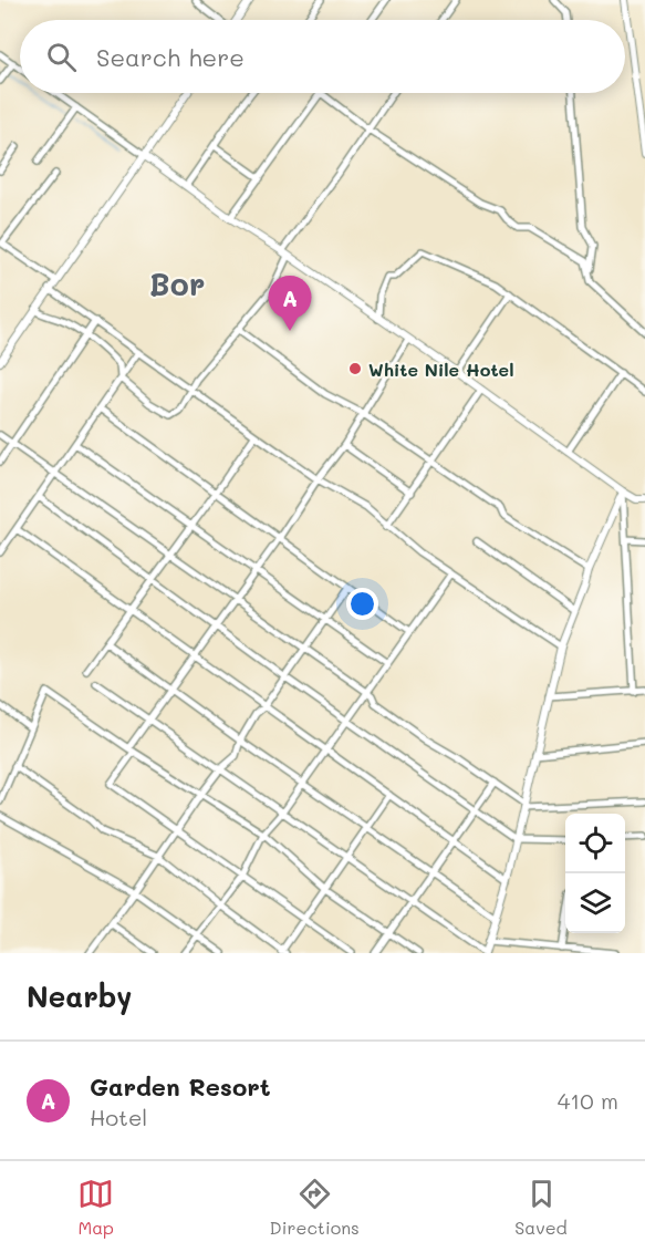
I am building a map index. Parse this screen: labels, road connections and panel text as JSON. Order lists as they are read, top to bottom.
{
  "districts": ["Bor"],
  "places": ["White Nile Hotel"],
  "page": {
    "search": "Search here",
    "pins": "A",
    "heading": "Nearby",
    "list": [
      {
        "mark": "A",
        "name": "Garden Resort",
        "note": "Hotel",
        "value": "410 m"
      }
    ],
    "nav": ["Map", "Directions", "Saved"]
  }
}
